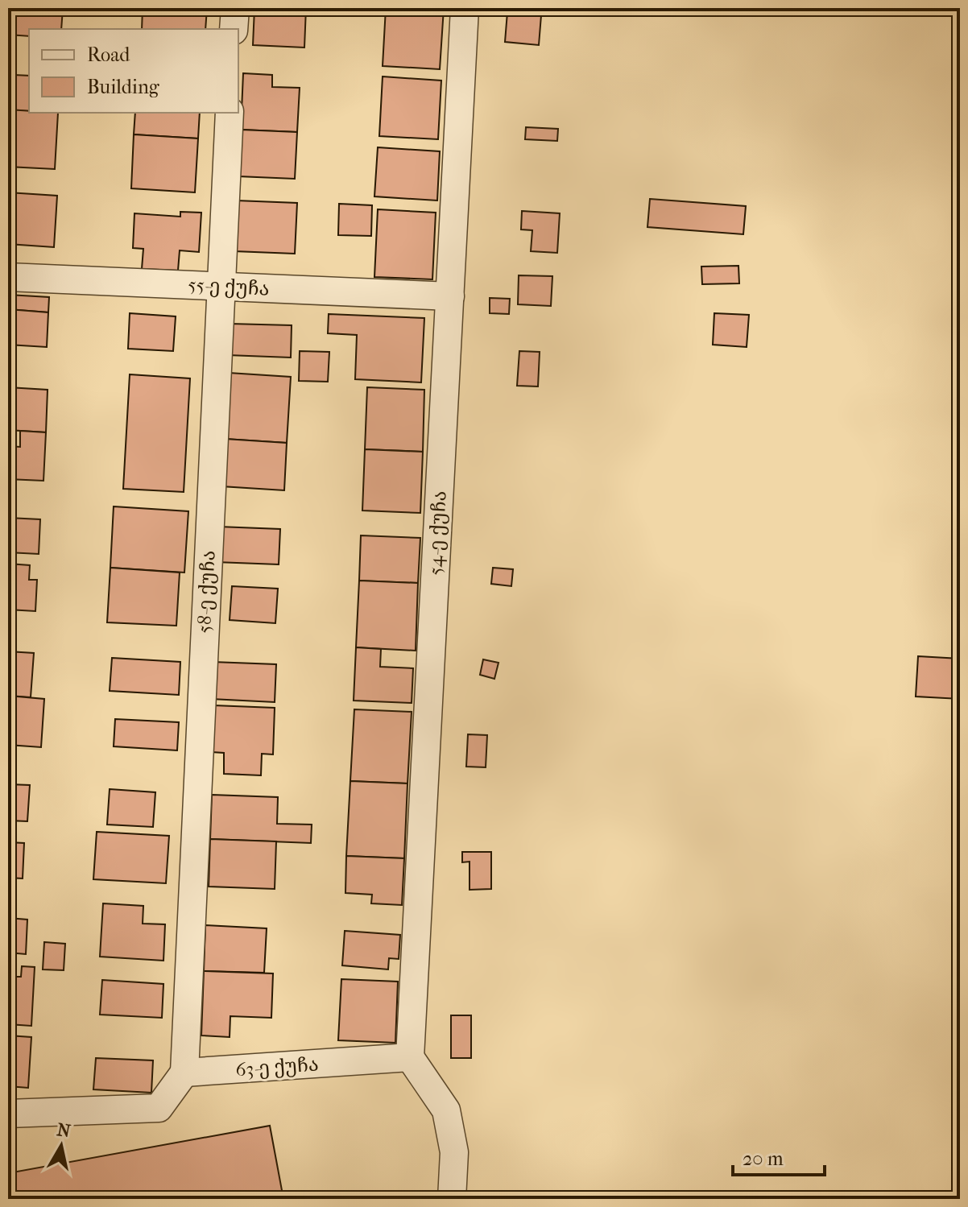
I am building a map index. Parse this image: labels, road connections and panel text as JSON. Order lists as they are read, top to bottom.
{
  "streets": {
    "street": [
      "55-ე ქუჩა",
      "54-ე ქუჩა",
      "58-ე ქუჩა",
      "63-ე ქუჩა"
    ]
  },
  "crossings": [
    ["55-ე ქუჩა", "54-ე ქუჩა"],
    ["55-ე ქუჩა", "58-ე ქუჩა"],
    ["54-ე ქუჩა", "63-ე ქუჩა"],
    ["58-ე ქუჩა", "63-ე ქუჩა"]
  ],
  "legend": ["Road", "Building"],
  "scale_bar": "20 m",
  "north": "top"
}
